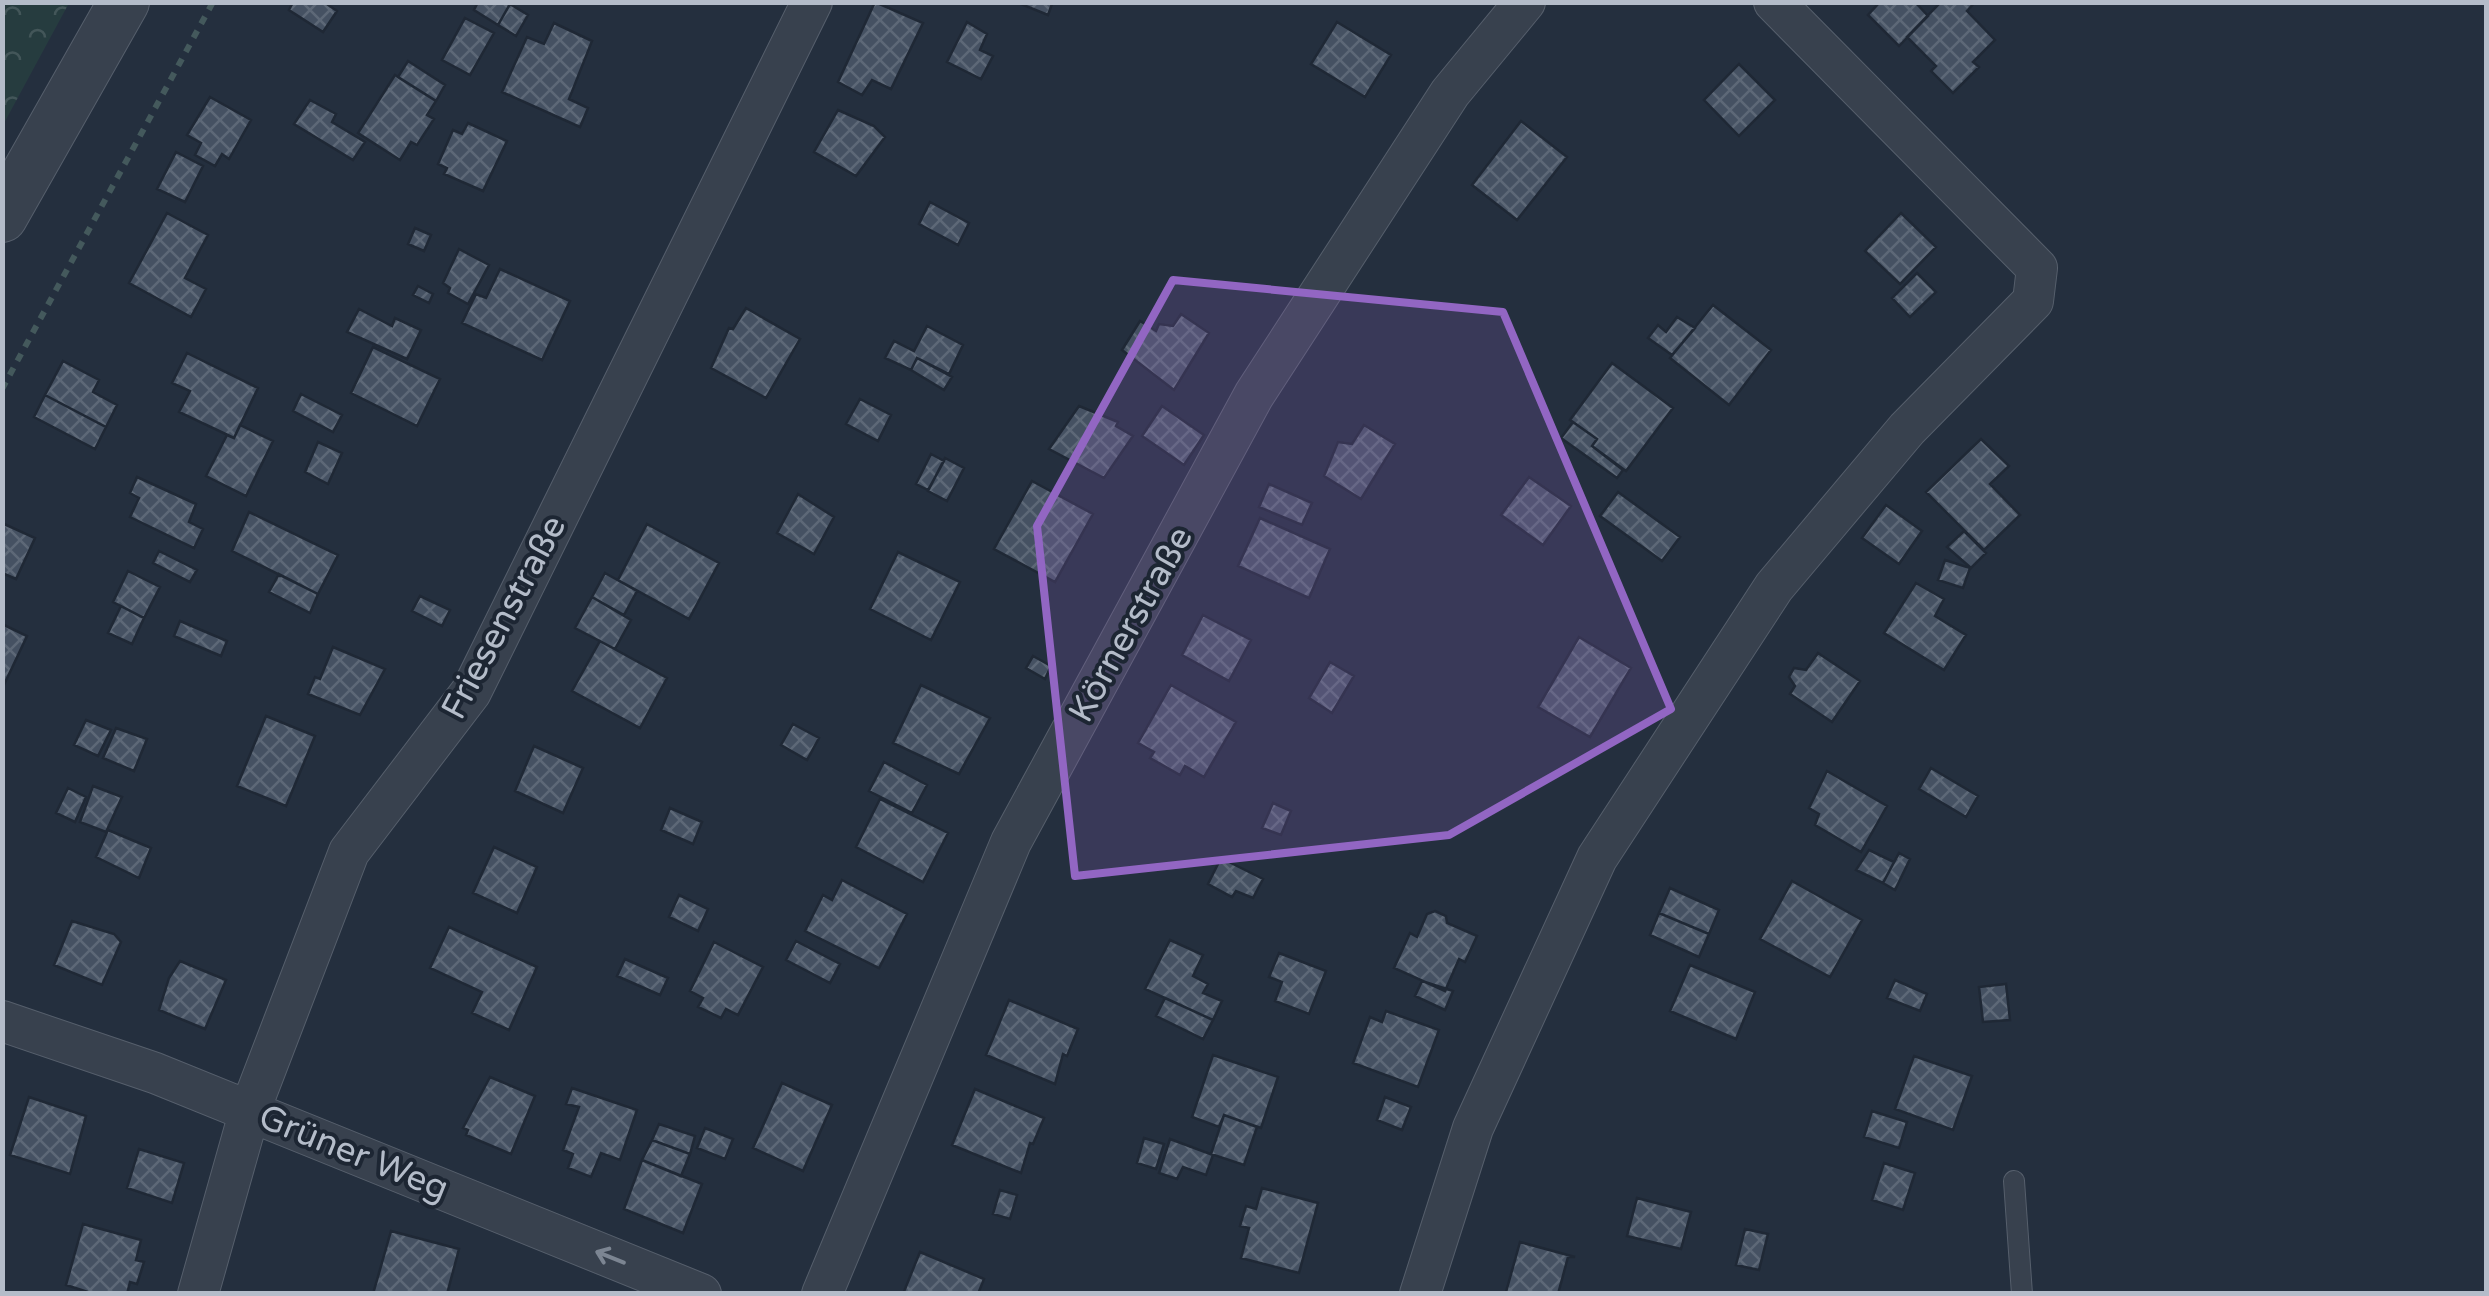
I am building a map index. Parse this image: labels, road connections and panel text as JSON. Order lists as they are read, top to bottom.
{
  "streets": {
    "street": ["Friesenstraße", "Körnerstraße", "Grüner Weg"]
  },
  "crossings": [
    ["Friesenstraße", "Grüner Weg"]
  ],
  "one_way": ["Grüner Weg"]
}
